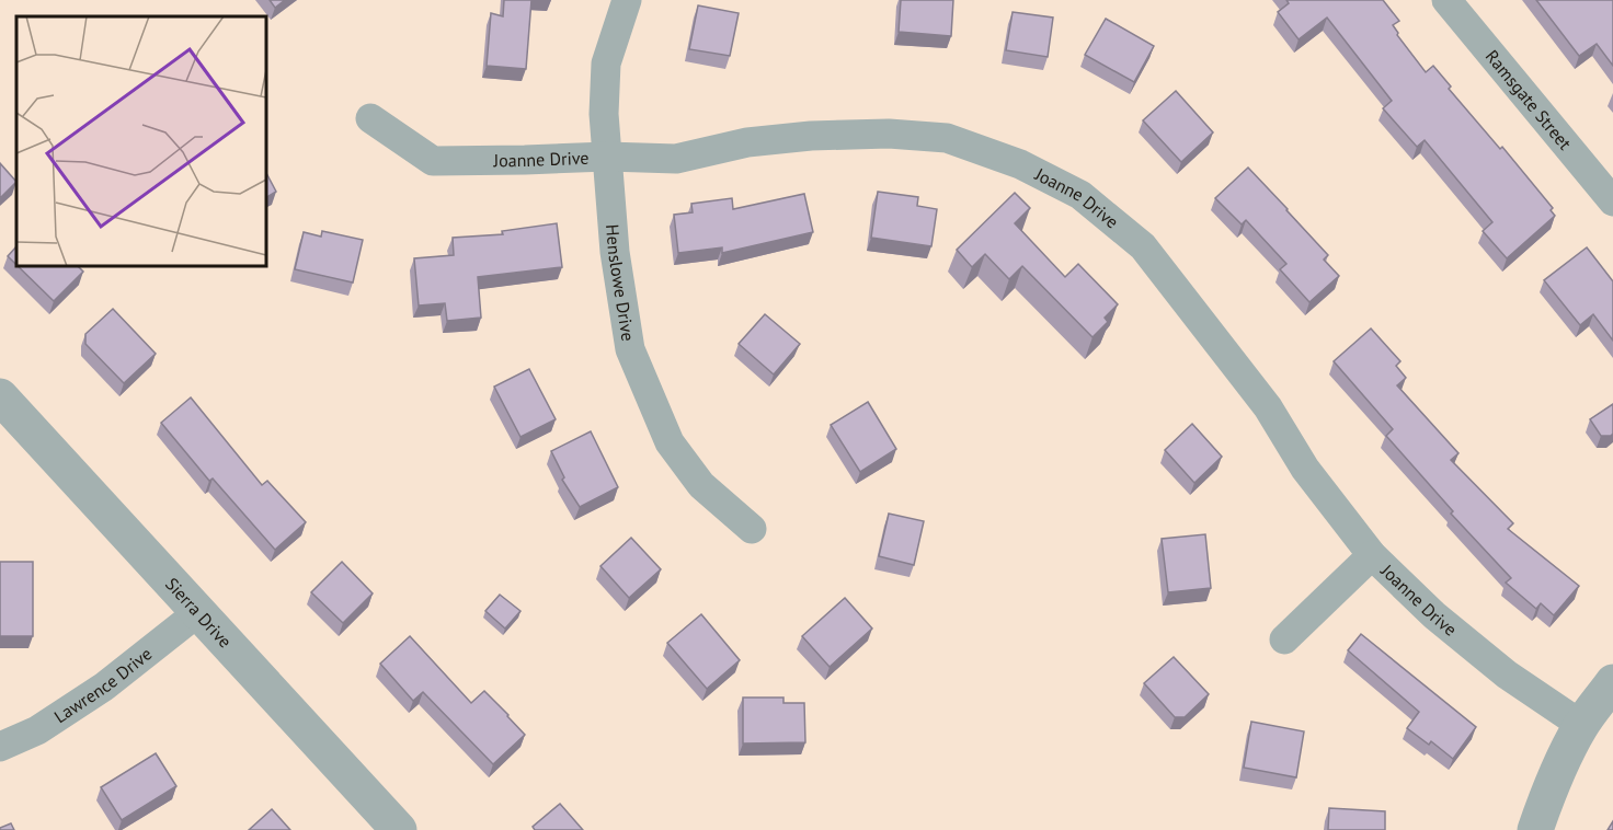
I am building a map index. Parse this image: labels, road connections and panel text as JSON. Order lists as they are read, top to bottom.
{
  "streets": {
    "street": [
      "Ramsgate Street",
      "Joanne Drive",
      "Henslowe Drive",
      "Sierra Drive",
      "Lawrence Drive"
    ]
  },
  "crossings": [
    ["Joanne Drive", "Henslowe Drive"],
    ["Sierra Drive", "Lawrence Drive"]
  ]
}
